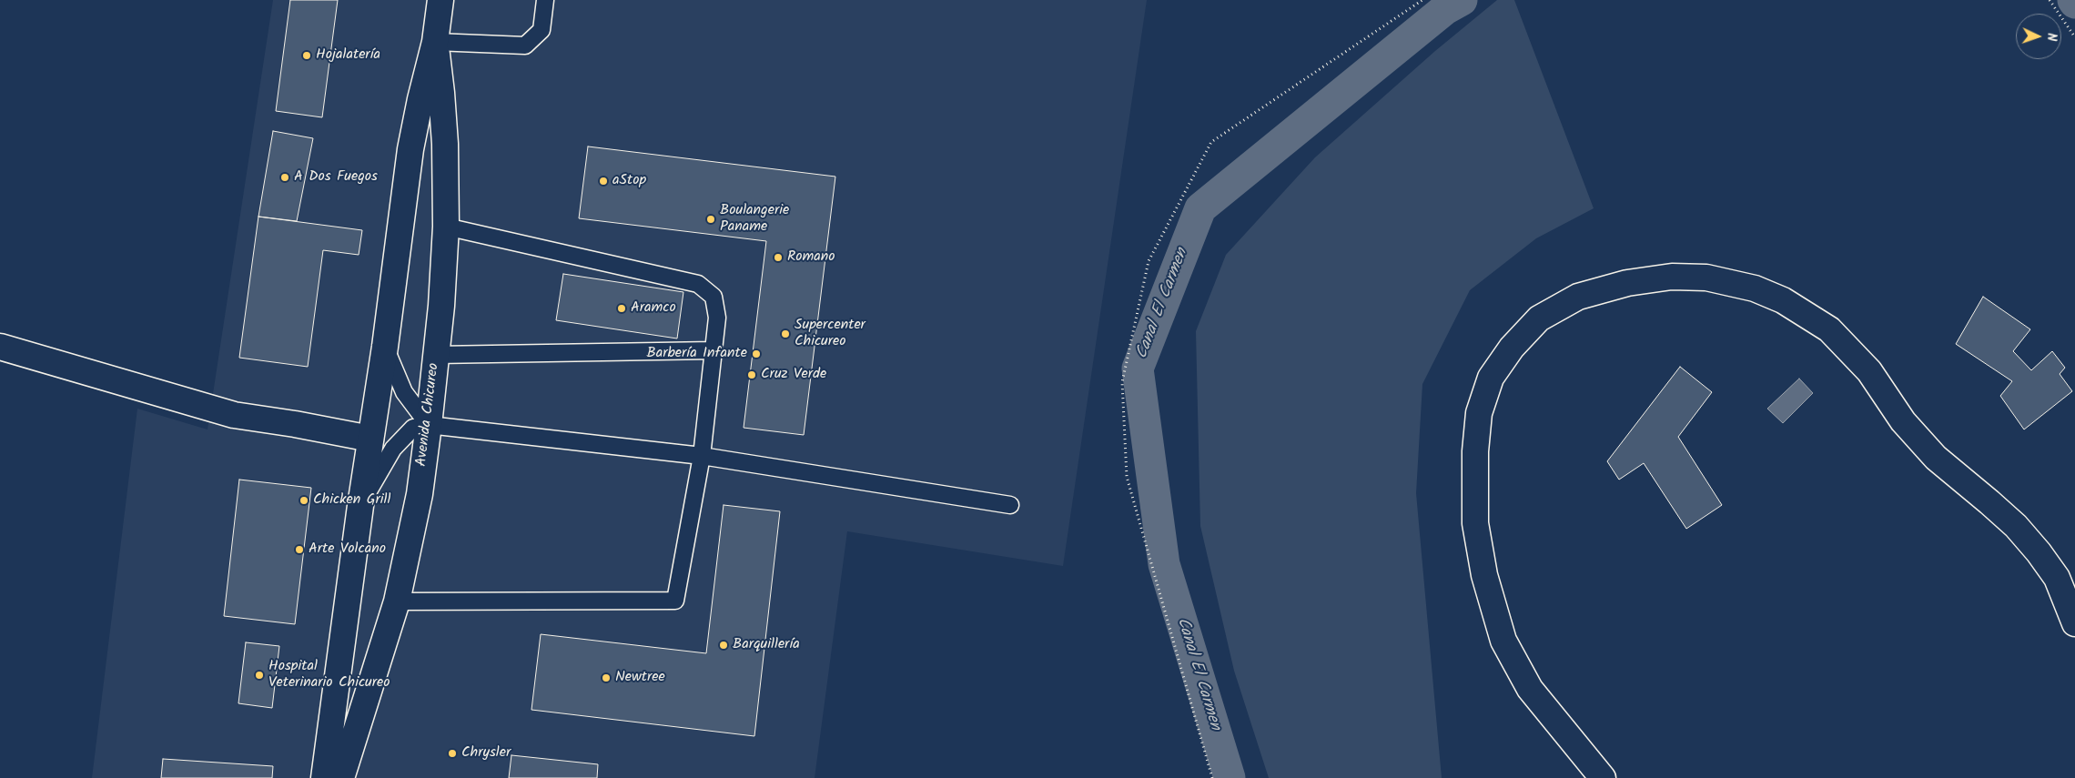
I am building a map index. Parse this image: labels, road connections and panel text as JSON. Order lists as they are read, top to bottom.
{
  "streets": {
    "street": ["Avenida Chicureo"]
  },
  "water": ["Canal El Carmen"],
  "places": [
    "Hojalatería",
    "A Dos Fuegos",
    "aStop",
    "Boulangerie Paname",
    "Romano",
    "Aramco",
    "Supercenter Chicureo",
    "Barbería Infante",
    "Cruz Verde",
    "Chicken Grill",
    "Arte Volcano",
    "Barquillería",
    "Hospital Veterinario Chicureo",
    "Newtree",
    "Chrysler"
  ],
  "north": "right"
}
